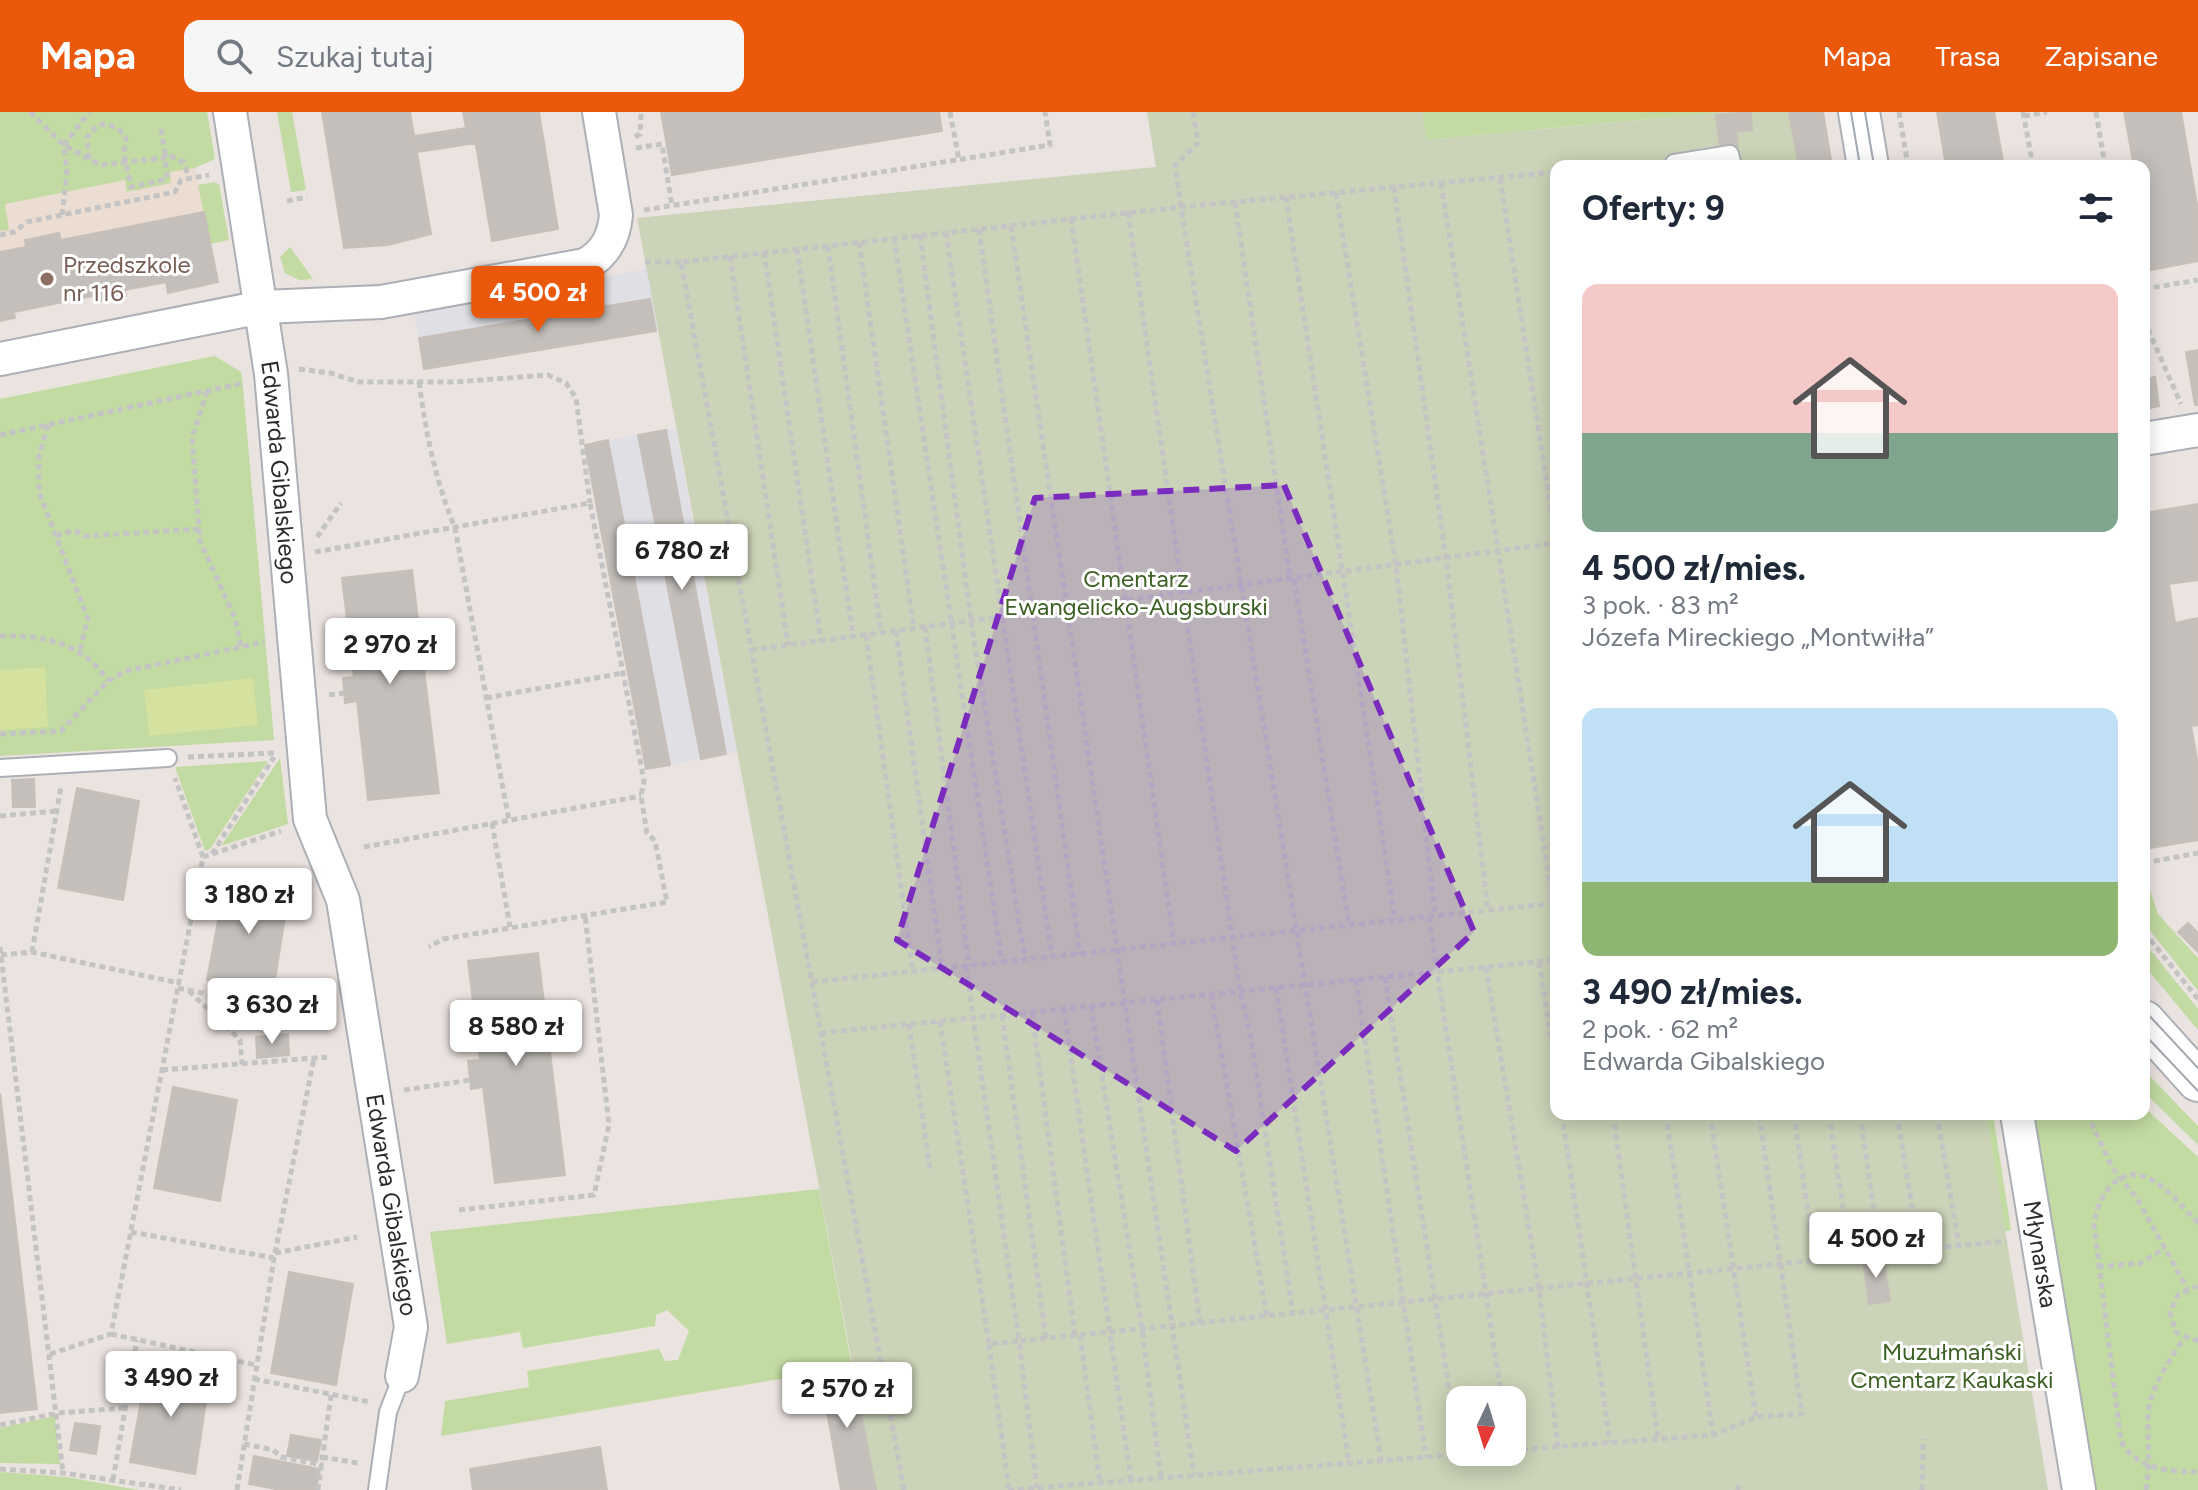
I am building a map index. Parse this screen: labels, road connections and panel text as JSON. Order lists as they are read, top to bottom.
{
  "streets": {
    "street": ["Edwarda Gibalskiego", "Młynarska"]
  },
  "parks": ["Cmentarz Ewangelicko-Augsburski", "Muzułmański Cmentarz Kaukaski"],
  "places": ["Przedszkole nr 116"],
  "north": "bottom",
  "page": {
    "header": "Mapa",
    "search": "Szukaj tutaj",
    "nav": ["Mapa", "Trasa", "Zapisane"],
    "heading": "Oferty: 9",
    "list": [
      {
        "name": "4 500 zł/mies.",
        "note": "3 pok. · 83 m² · Józefa Mireckiego „Montwiłła”"
      },
      {
        "name": "3 490 zł/mies.",
        "note": "2 pok. · 62 m² · Edwarda Gibalskiego"
      }
    ],
    "price": [
      "4 500 zł",
      "6 780 zł",
      "2 970 zł",
      "3 180 zł",
      "3 630 zł",
      "8 580 zł",
      "4 500 zł",
      "3 490 zł",
      "2 570 zł"
    ]
  }
}
